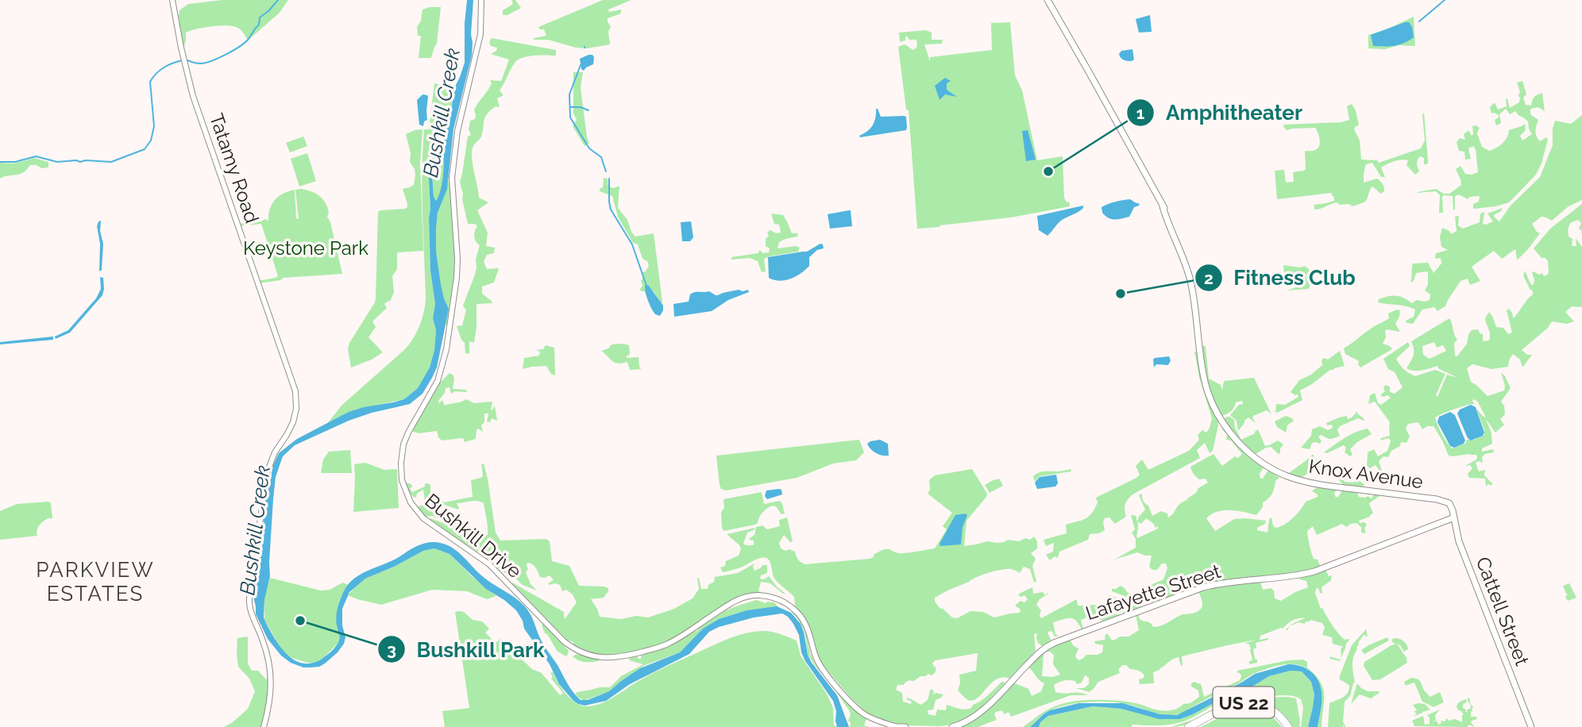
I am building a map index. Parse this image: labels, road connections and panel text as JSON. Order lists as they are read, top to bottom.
{
  "streets": {
    "highway": ["US 22"],
    "main road": [
      "Tatamy Road",
      "Knox Avenue",
      "Bushkill Drive",
      "Lafayette Street",
      "Cattell Street"
    ]
  },
  "crossings": [
    ["Knox Avenue", "Cattell Street"],
    ["Lafayette Street", "Cattell Street"]
  ],
  "districts": ["PARKVIEW ESTATES"],
  "water": ["Bushkill Creek"],
  "parks": ["Keystone Park"],
  "places": ["Amphitheater", "Fitness Club", "Bushkill Park"]
}
